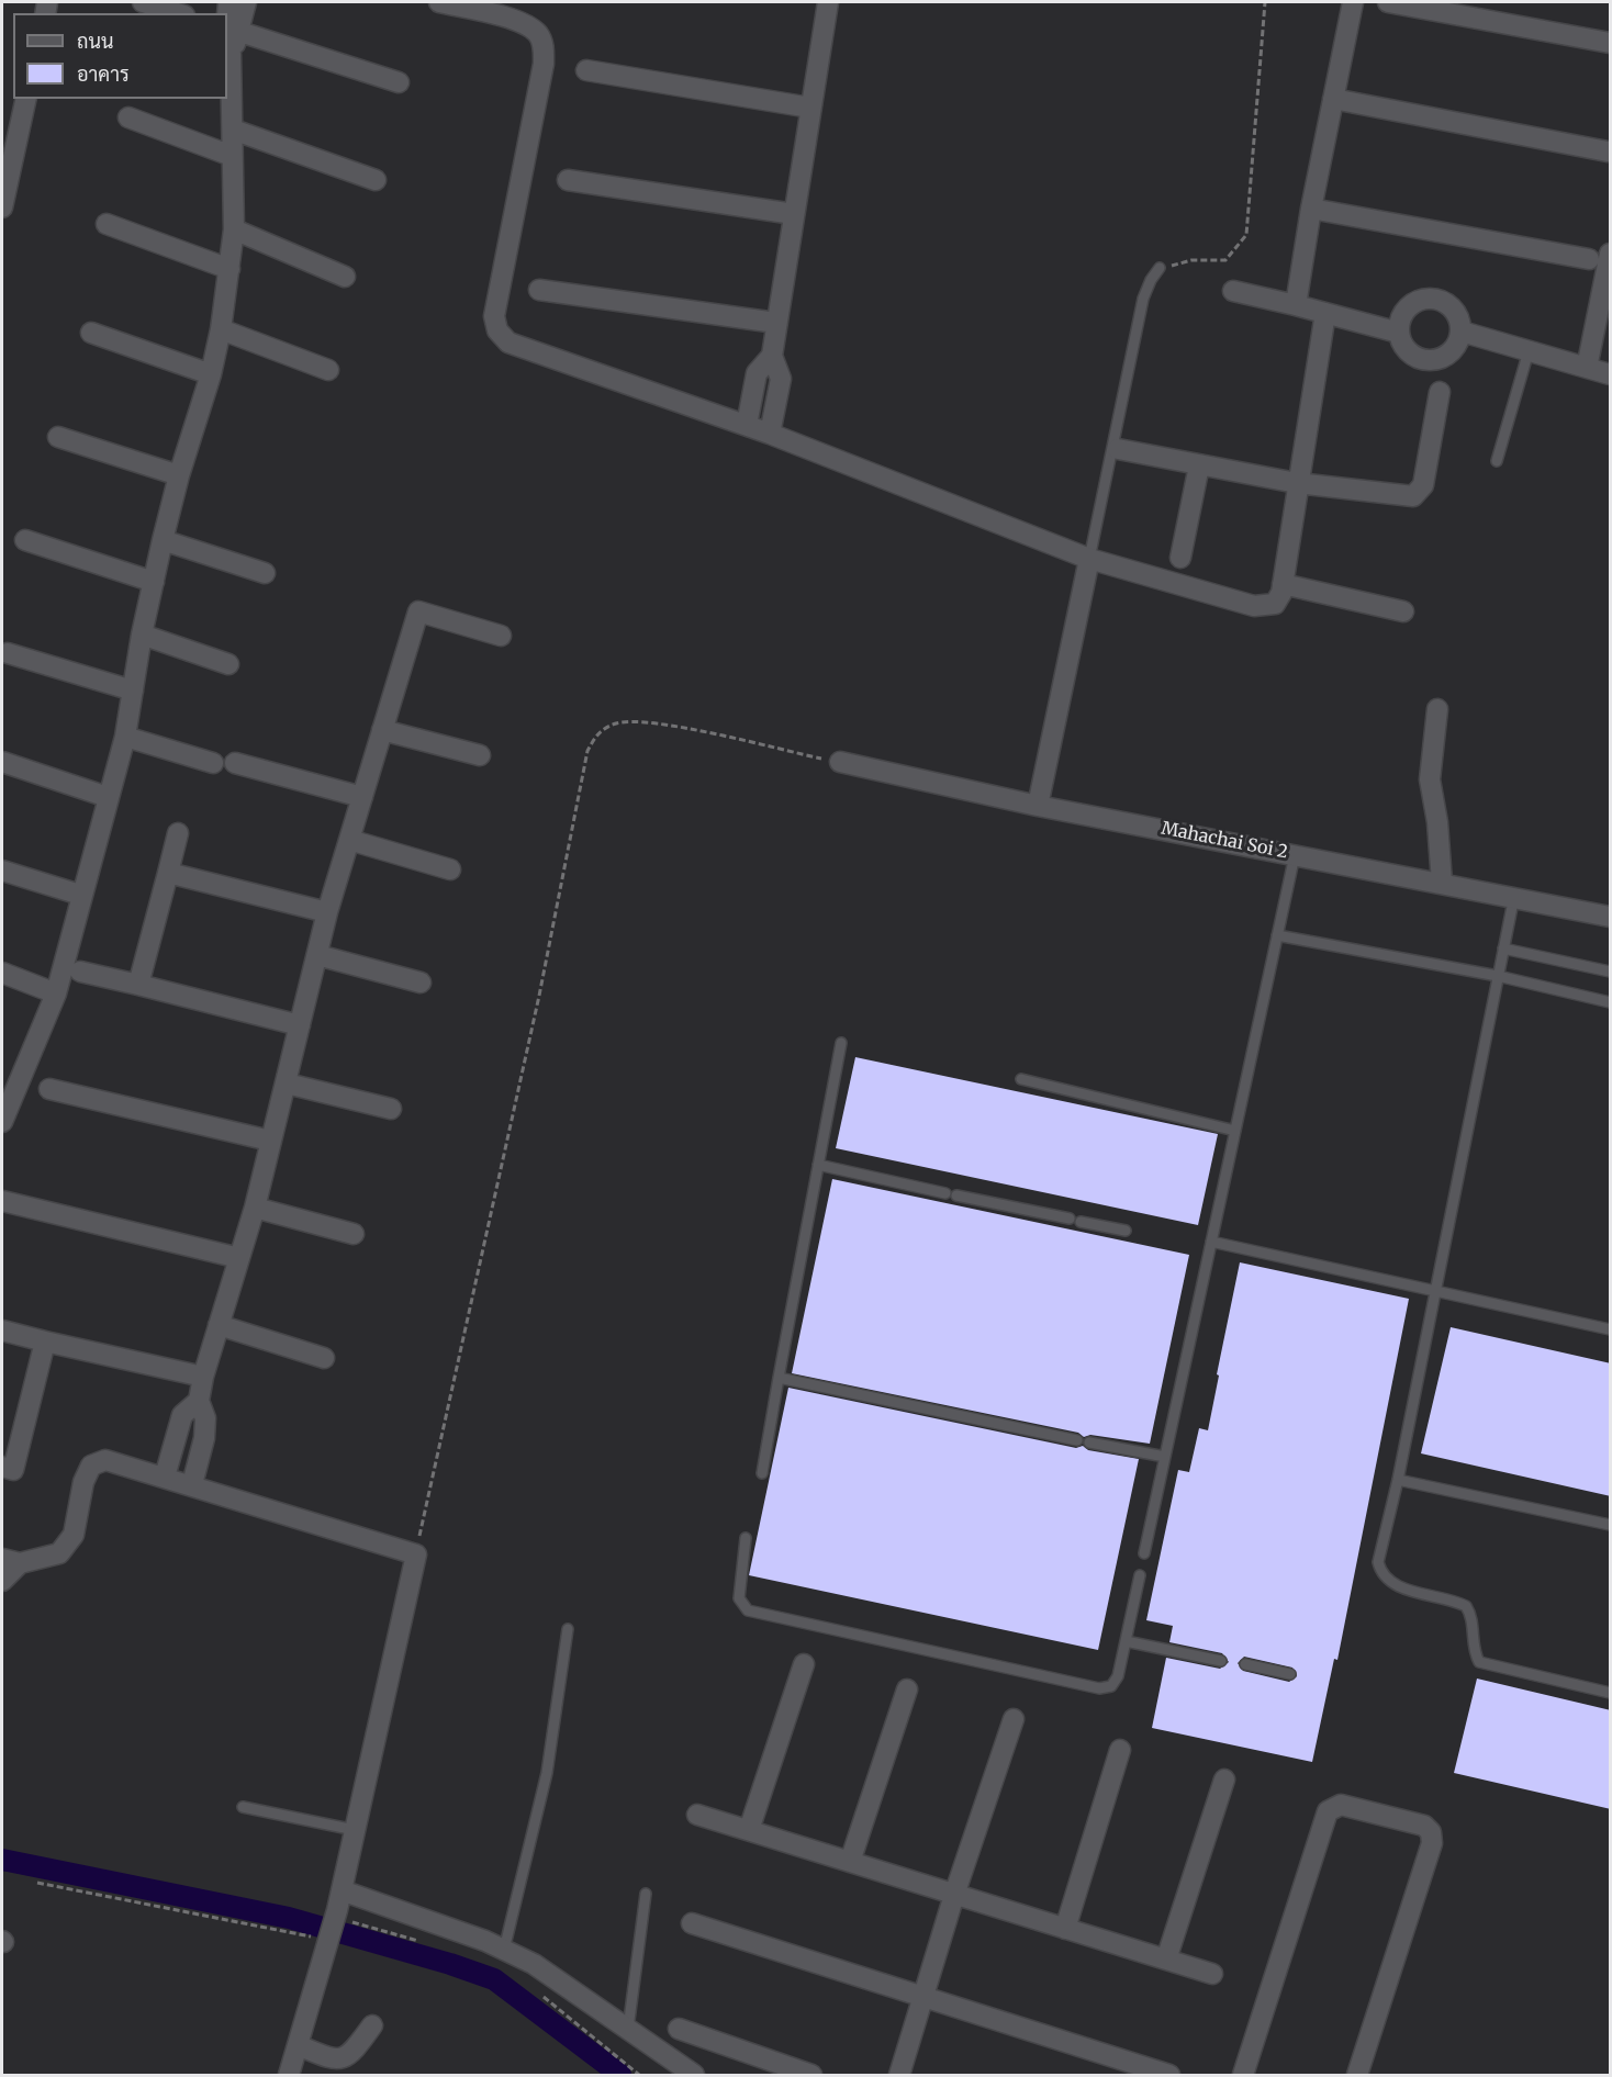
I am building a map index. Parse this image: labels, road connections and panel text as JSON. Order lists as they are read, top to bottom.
{
  "streets": {
    "street": ["Mahachai Soi 2"]
  },
  "legend": ["ถนน", "อาคาร"]
}
